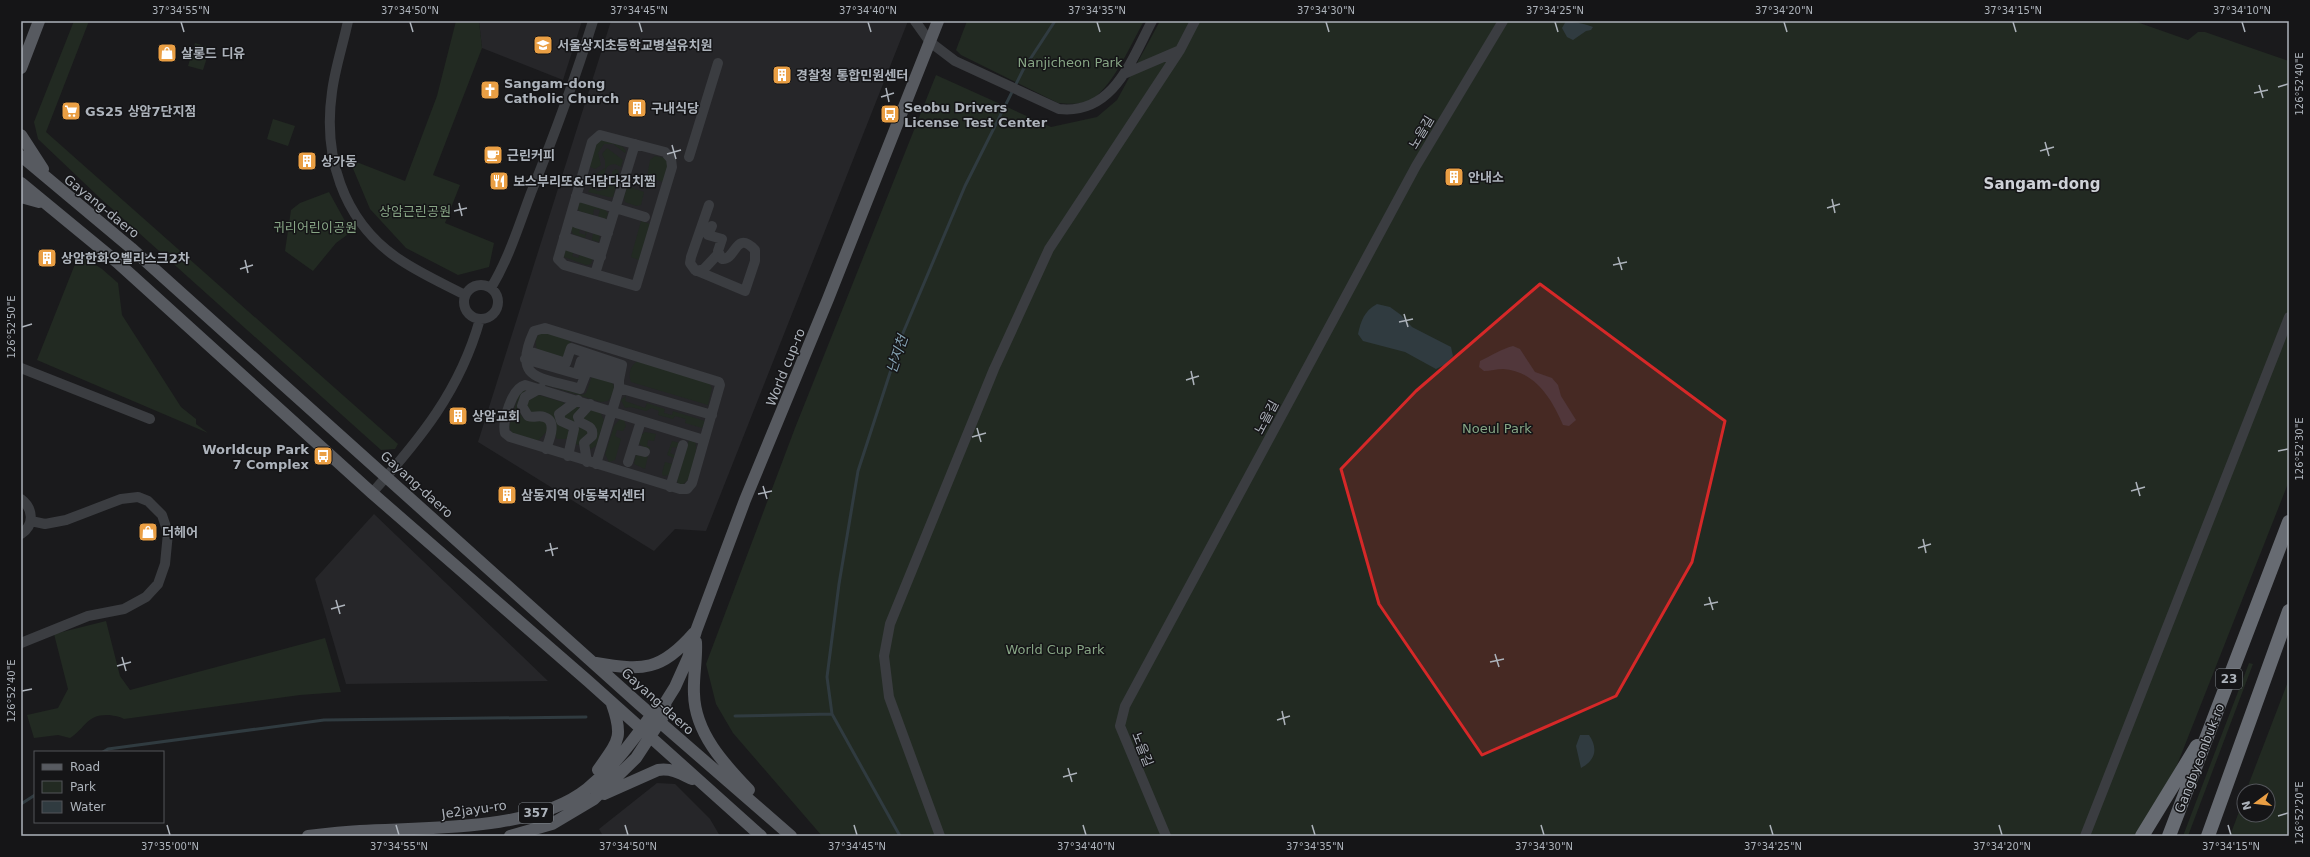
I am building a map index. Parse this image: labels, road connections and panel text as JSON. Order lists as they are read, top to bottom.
{
  "streets": {
    "highway": ["23", "Gangbyeonbuk-ro"],
    "main road": [
      "Gayang-daero",
      "World cup-ro",
      "Je2jayu-ro",
      "357"
    ],
    "street": ["노을길"]
  },
  "crossings": [
    ["Gayang-daero", "World cup-ro"],
    ["Gayang-daero", "Je2jayu-ro"],
    ["World cup-ro", "Je2jayu-ro"]
  ],
  "districts": ["Sangam-dong"],
  "water": ["난지천"],
  "parks": [
    "Nanjicheon Park",
    "상암근린공원",
    "귀리어린이공원",
    "Noeul Park",
    "World Cup Park"
  ],
  "places": {
    "school or university": ["서울상지초등학교병설유치원"],
    "shop": ["살롱드 디유", "더헤어"],
    "building": [
      "경찰청 통합민원센터",
      "구내식당",
      "상가동",
      "안내소",
      "상암한화오벨리스크2차",
      "상암교회",
      "삼동지역 아동복지센터"
    ],
    "church": ["Sangam-dong Catholic Church"],
    "supermarket": ["GS25 상암7단지점"],
    "bus stop": ["Seobu Drivers License Test Center", "Worldcup Park 7 Complex"],
    "cafe": ["근린커피"],
    "restaurant": ["보스부리또&더담다김치찜"]
  },
  "legend": ["Road", "Park", "Water"],
  "north": "left",
  "coordinates": [
    "37°34'55\"N",
    "37°34'50\"N",
    "37°34'45\"N",
    "37°34'40\"N",
    "37°34'35\"N",
    "37°34'30\"N",
    "37°34'25\"N",
    "37°34'20\"N",
    "37°34'15\"N",
    "37°34'10\"N",
    "126°52'40\"E",
    "126°52'50\"E",
    "126°52'30\"E",
    "126°52'20\"E",
    "37°35'00\"N"
  ]
}
